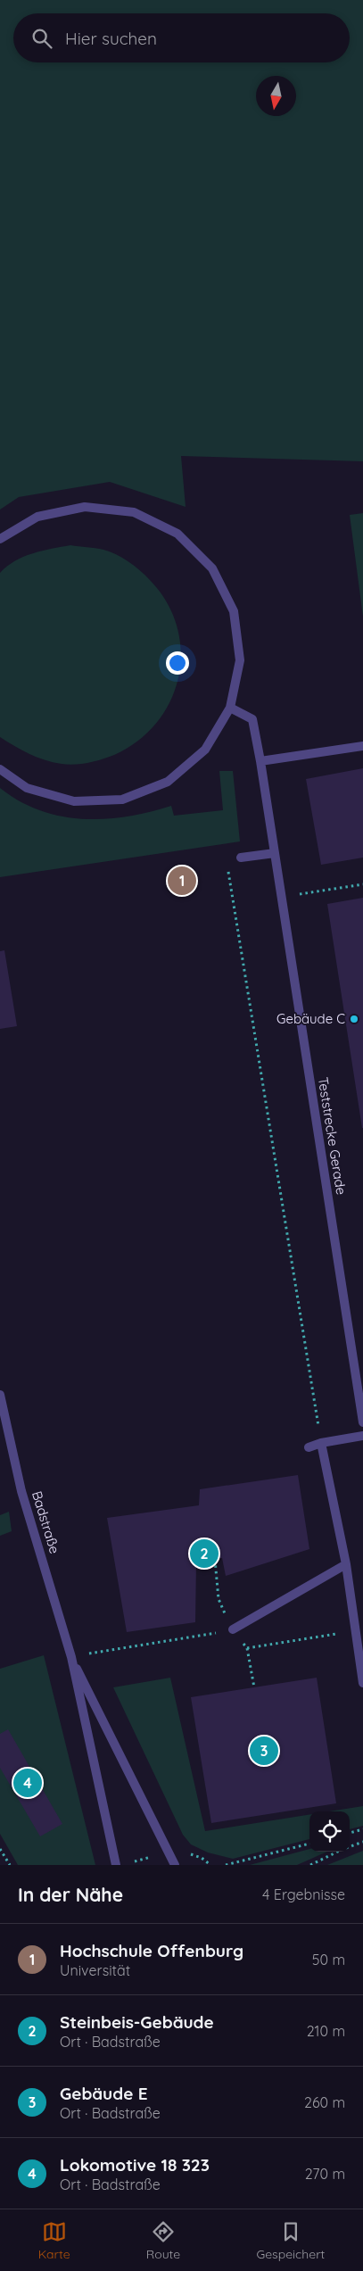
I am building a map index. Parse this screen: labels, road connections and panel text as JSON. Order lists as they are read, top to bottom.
{
  "streets": {
    "street": ["Teststrecke Gerade", "Badstraße"]
  },
  "places": ["Gebäude C"],
  "north": "bottom",
  "page": {
    "search": "Hier suchen",
    "pins": [
      "1",
      "2",
      "3",
      "4"
    ],
    "heading": ["In der Nähe", "4 Ergebnisse"],
    "list": [
      {
        "mark": "1",
        "name": "Hochschule Offenburg",
        "note": "Universität",
        "value": "50 m"
      },
      {
        "mark": "2",
        "name": "Steinbeis-Gebäude",
        "note": "Ort · Badstraße",
        "value": "210 m"
      },
      {
        "mark": "3",
        "name": "Gebäude E",
        "note": "Ort · Badstraße",
        "value": "260 m"
      },
      {
        "mark": "4",
        "name": "Lokomotive 18 323",
        "note": "Ort · Badstraße",
        "value": "270 m"
      }
    ],
    "nav": ["Karte", "Route", "Gespeichert"]
  }
}
